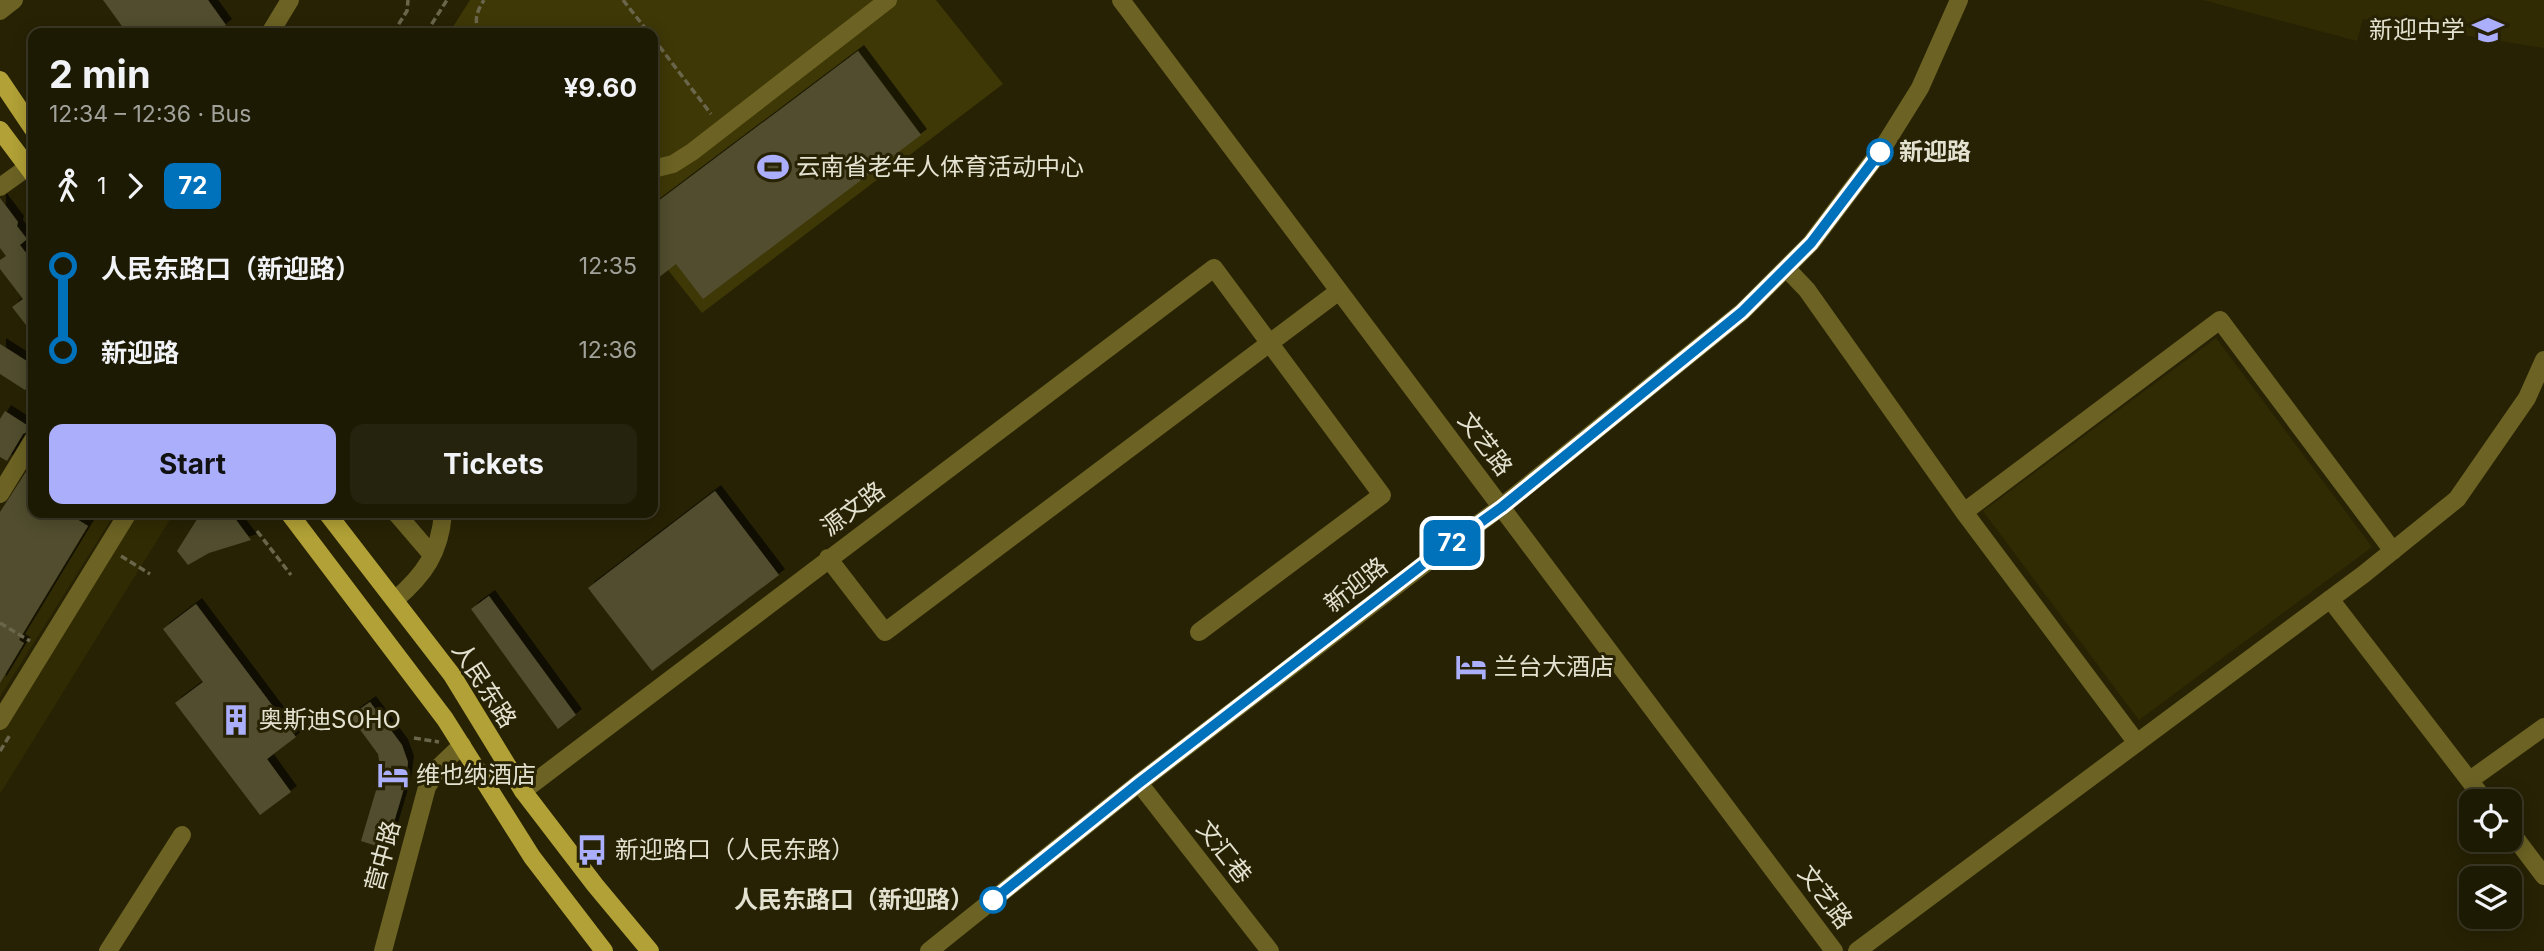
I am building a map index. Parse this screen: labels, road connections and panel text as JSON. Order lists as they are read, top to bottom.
{
  "streets": {
    "main road": ["人民东路"],
    "street": [
      "文艺路",
      "源文路",
      "新迎路",
      "文汇巷",
      "营中路"
    ]
  },
  "crossings": [
    ["文艺路", "新迎路"],
    ["源文路", "人民东路"],
    ["新迎路", "文汇巷"],
    ["人民东路", "营中路"]
  ],
  "places": {
    "school or university": ["新迎中学"],
    "other": ["新迎路", "人民东路口（新迎路）"],
    "sports": ["云南省老年人体育活动中心"],
    "hotel": ["兰台大酒店", "维也纳酒店"],
    "building": ["奥斯迪SOHO"],
    "bus stop": ["新迎路口（人民东路）"]
  },
  "lines": ["bus line 72"],
  "page": {
    "on_map": "72",
    "heading": ["2 min", "12:34 – 12:36 · Bus", "¥9.60"],
    "legs": ["1", "72"],
    "list": [
      {
        "name": "人民东路口（新迎路）",
        "value": "12:35"
      },
      {
        "name": "新迎路",
        "value": "12:36"
      }
    ],
    "buttons": ["Start", "Tickets"]
  }
}
